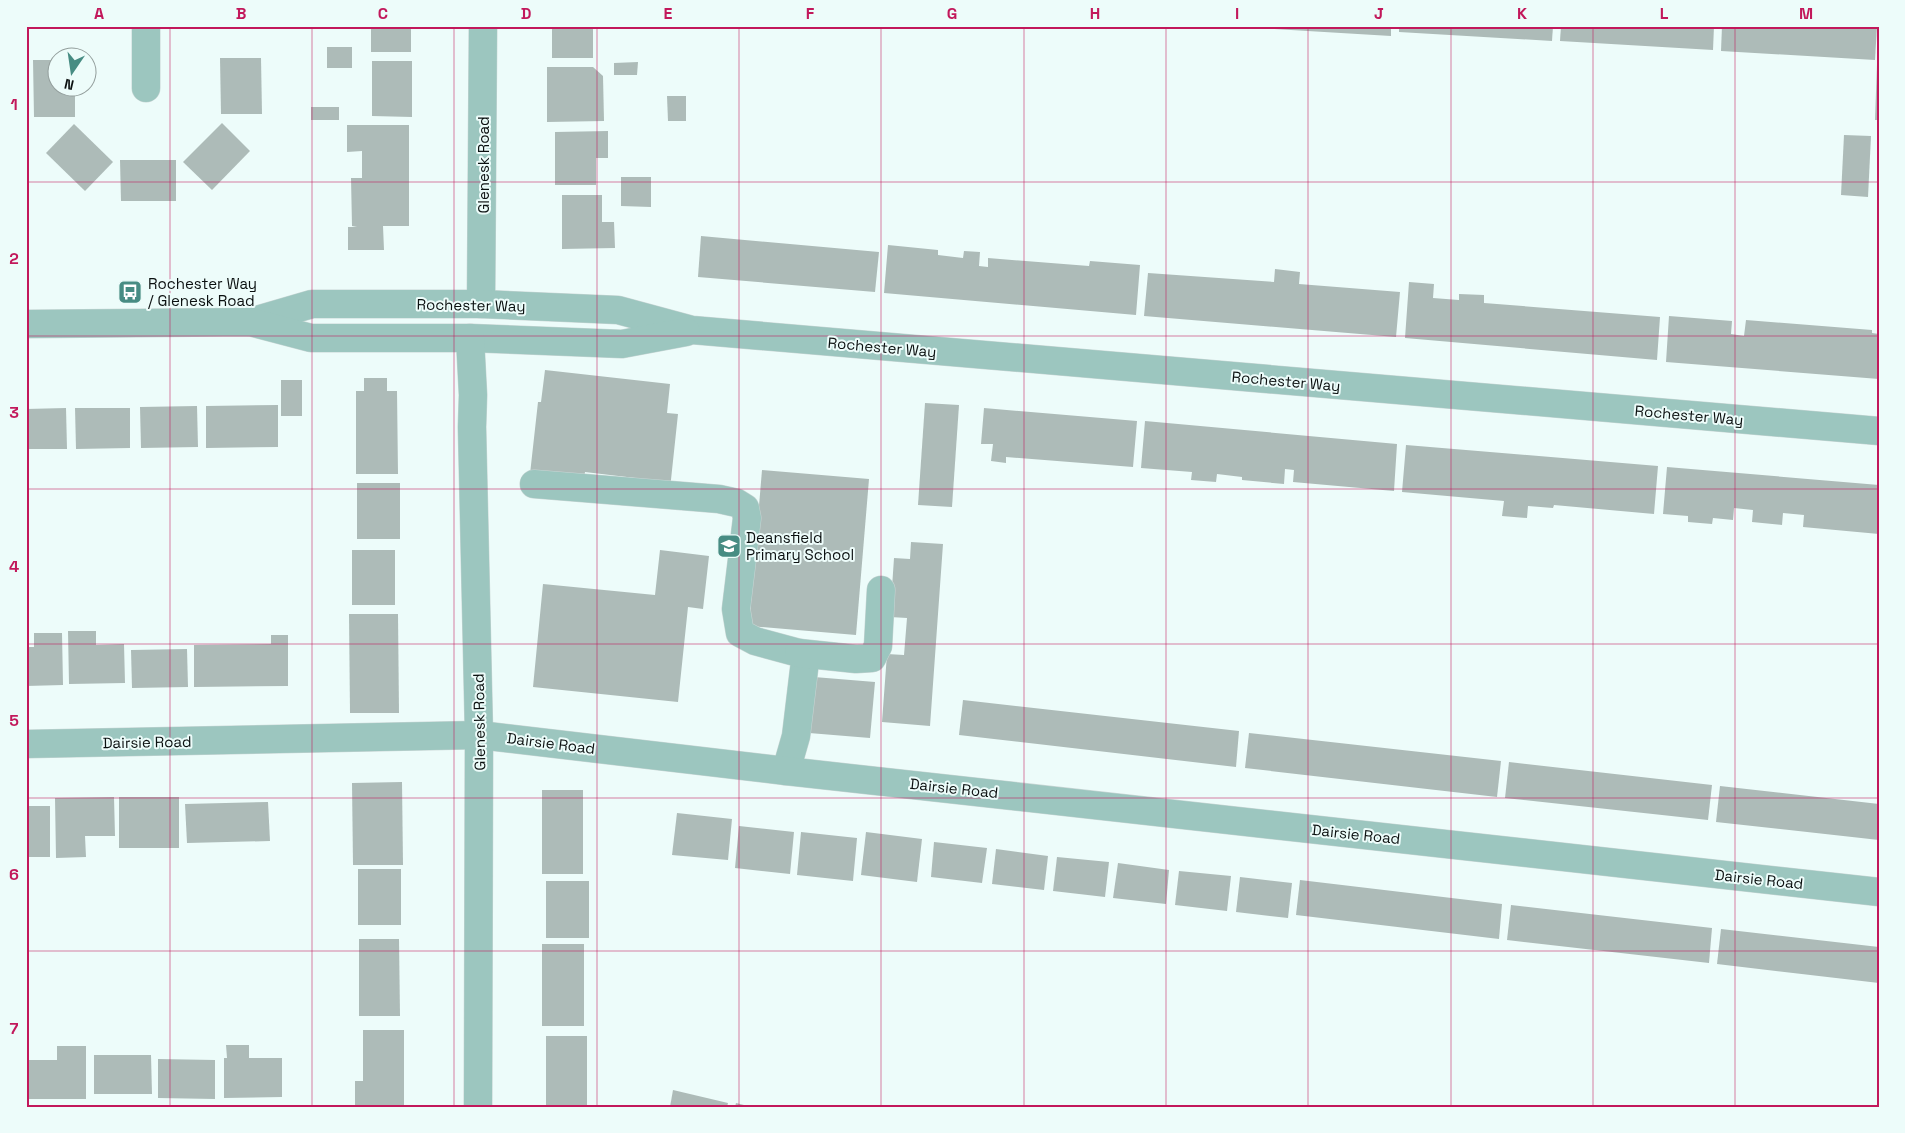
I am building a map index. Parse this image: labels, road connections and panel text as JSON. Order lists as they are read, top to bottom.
{
  "streets": {
    "street": ["Glenesk Road", "Rochester Way", "Dairsie Road"]
  },
  "crossings": [
    ["Glenesk Road", "Rochester Way"],
    ["Glenesk Road", "Dairsie Road"]
  ],
  "places": {
    "bus stop": ["Rochester Way / Glenesk Road"],
    "school or university": ["Deansfield Primary School"]
  },
  "north": "bottom",
  "grid": {
    "columns": [
      "A",
      "B",
      "C",
      "D",
      "E",
      "F",
      "G",
      "H",
      "I",
      "J",
      "K",
      "L",
      "M"
    ],
    "rows": [
      "1",
      "2",
      "3",
      "4",
      "5",
      "6",
      "7"
    ]
  }
}
